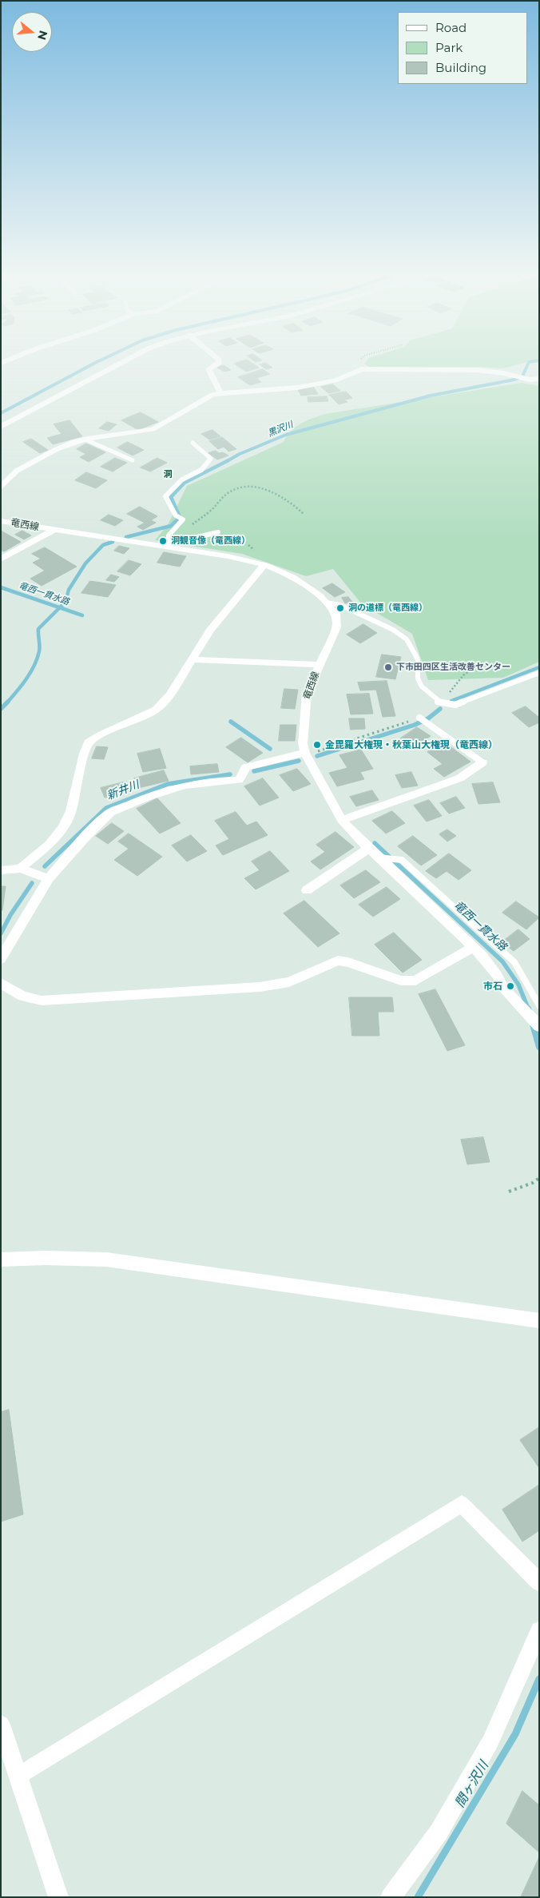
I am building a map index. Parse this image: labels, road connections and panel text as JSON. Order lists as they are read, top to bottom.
{
  "streets": {
    "street": ["竜西線"]
  },
  "districts": ["洞"],
  "water": [
    "黒沢川",
    "竜西一貫水路",
    "新井川",
    "間ヶ沢川"
  ],
  "places": [
    "洞観音像（竜西線）",
    "洞の道標（竜西線）",
    "下市田四区生活改善センター",
    "金毘羅大権現・秋葉山大権現（竜西線）",
    "市石"
  ],
  "legend": ["Road", "Park", "Building"],
  "north": "right"
}
